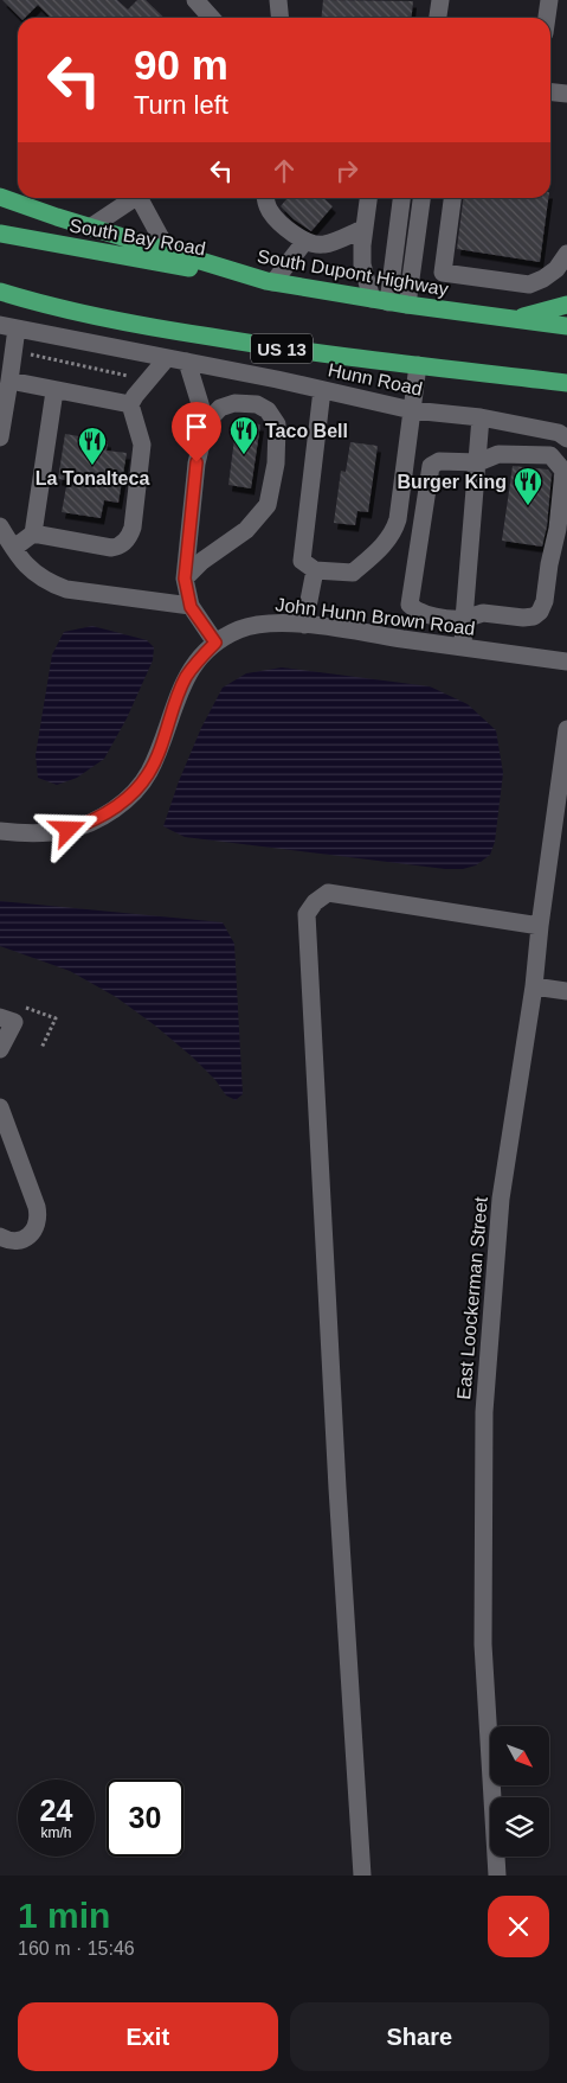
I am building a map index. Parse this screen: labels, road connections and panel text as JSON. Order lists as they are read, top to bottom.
{
  "streets": {
    "highway": ["South Bay Road", "South Dupont Highway", "US 13"],
    "street": ["Hunn Road", "John Hunn Brown Road", "East Loockerman Street"]
  },
  "crossings": [
    ["South Bay Road", "South Dupont Highway"]
  ],
  "places": {
    "restaurant": ["Taco Bell", "La Tonalteca", "Burger King"]
  },
  "north": "bottom right",
  "page": {
    "turn": ["90 m", "Turn left"],
    "speed": "24 km/h",
    "limit": "30",
    "heading": ["1 min", "160 m · 15:46"],
    "buttons": ["Exit", "Share"]
  }
}
